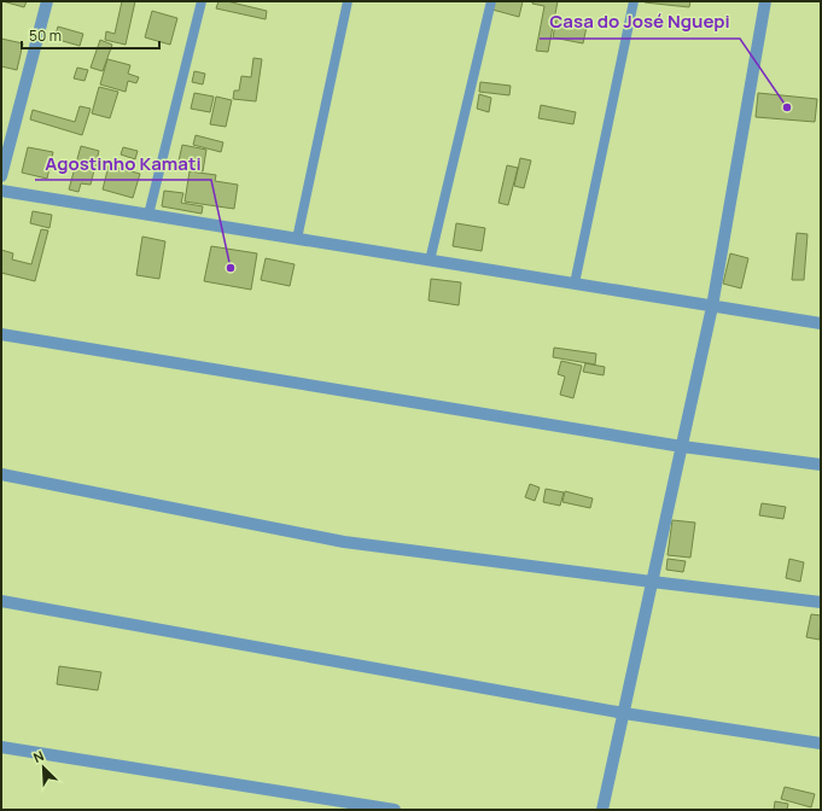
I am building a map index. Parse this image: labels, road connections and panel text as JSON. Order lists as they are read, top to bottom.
{
  "places": ["Casa do José Nguepi", "Agostinho Kamati"],
  "scale_bar": "50 m",
  "north": "top left"
}
